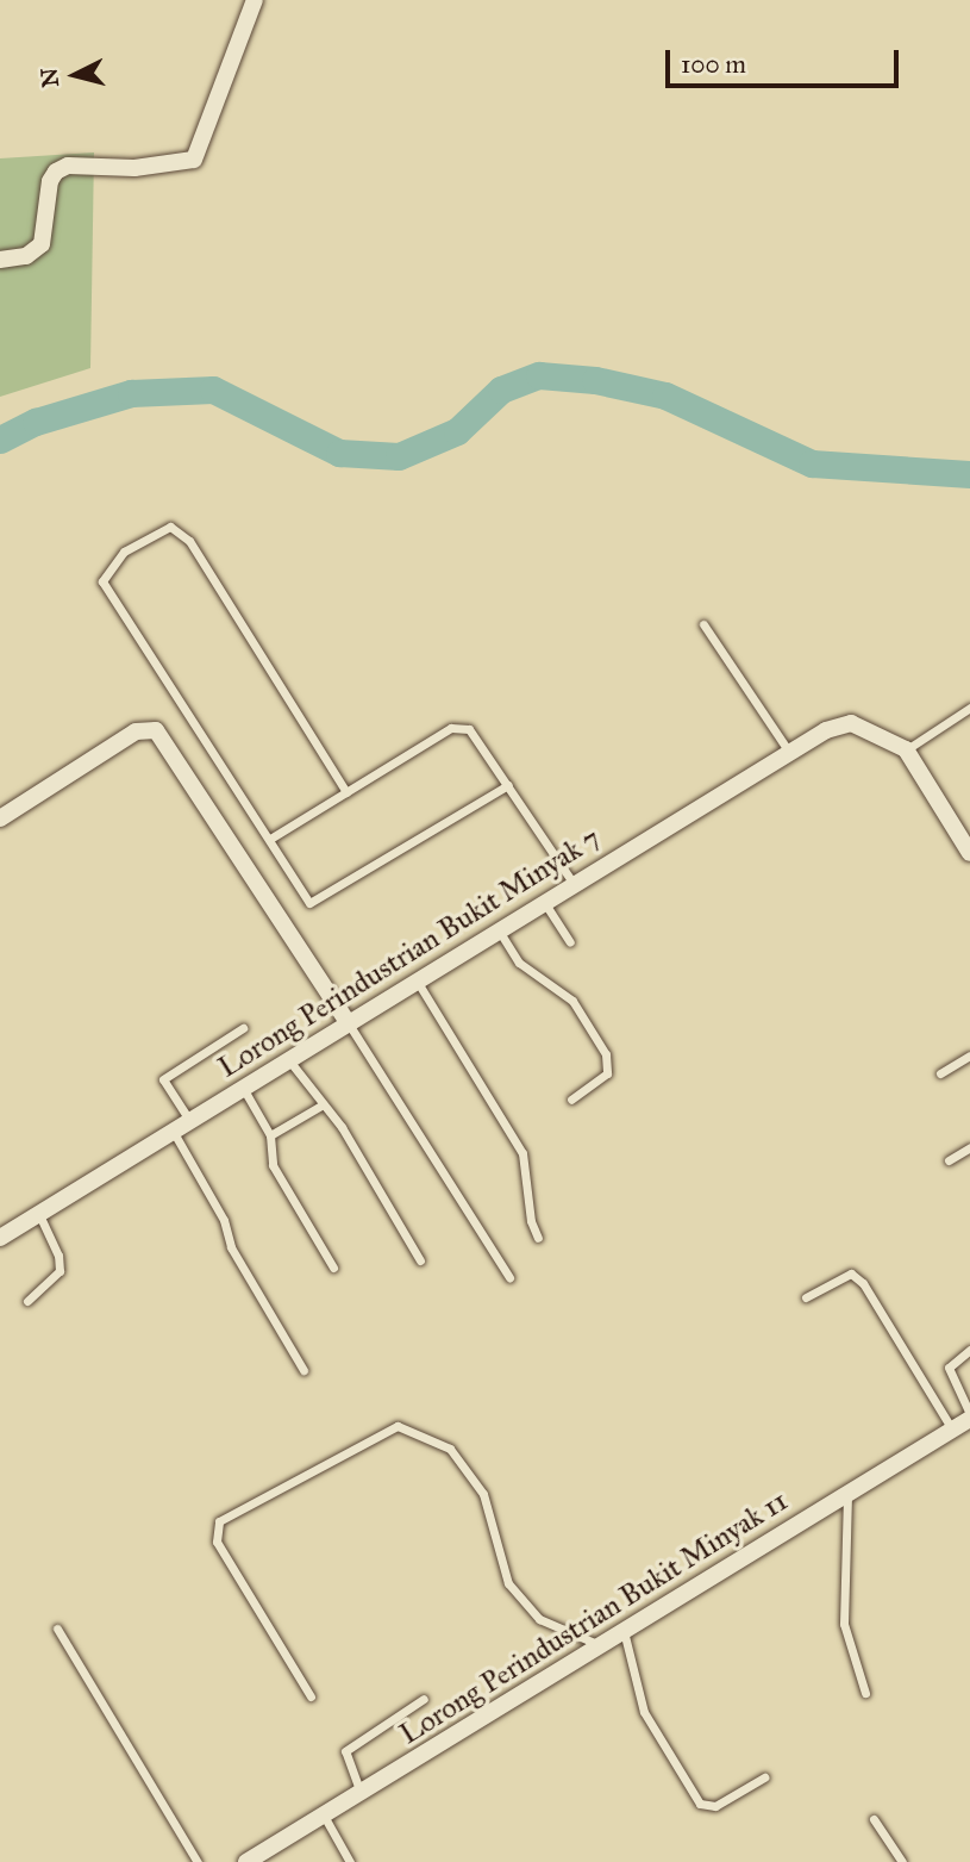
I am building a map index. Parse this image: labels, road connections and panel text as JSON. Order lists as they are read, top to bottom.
{
  "streets": {
    "street": ["Lorong Perindustrian Bukit Minyak 7", "Lorong Perindustrian Bukit Minyak 11"]
  },
  "scale_bar": "100 m",
  "north": "left"
}
